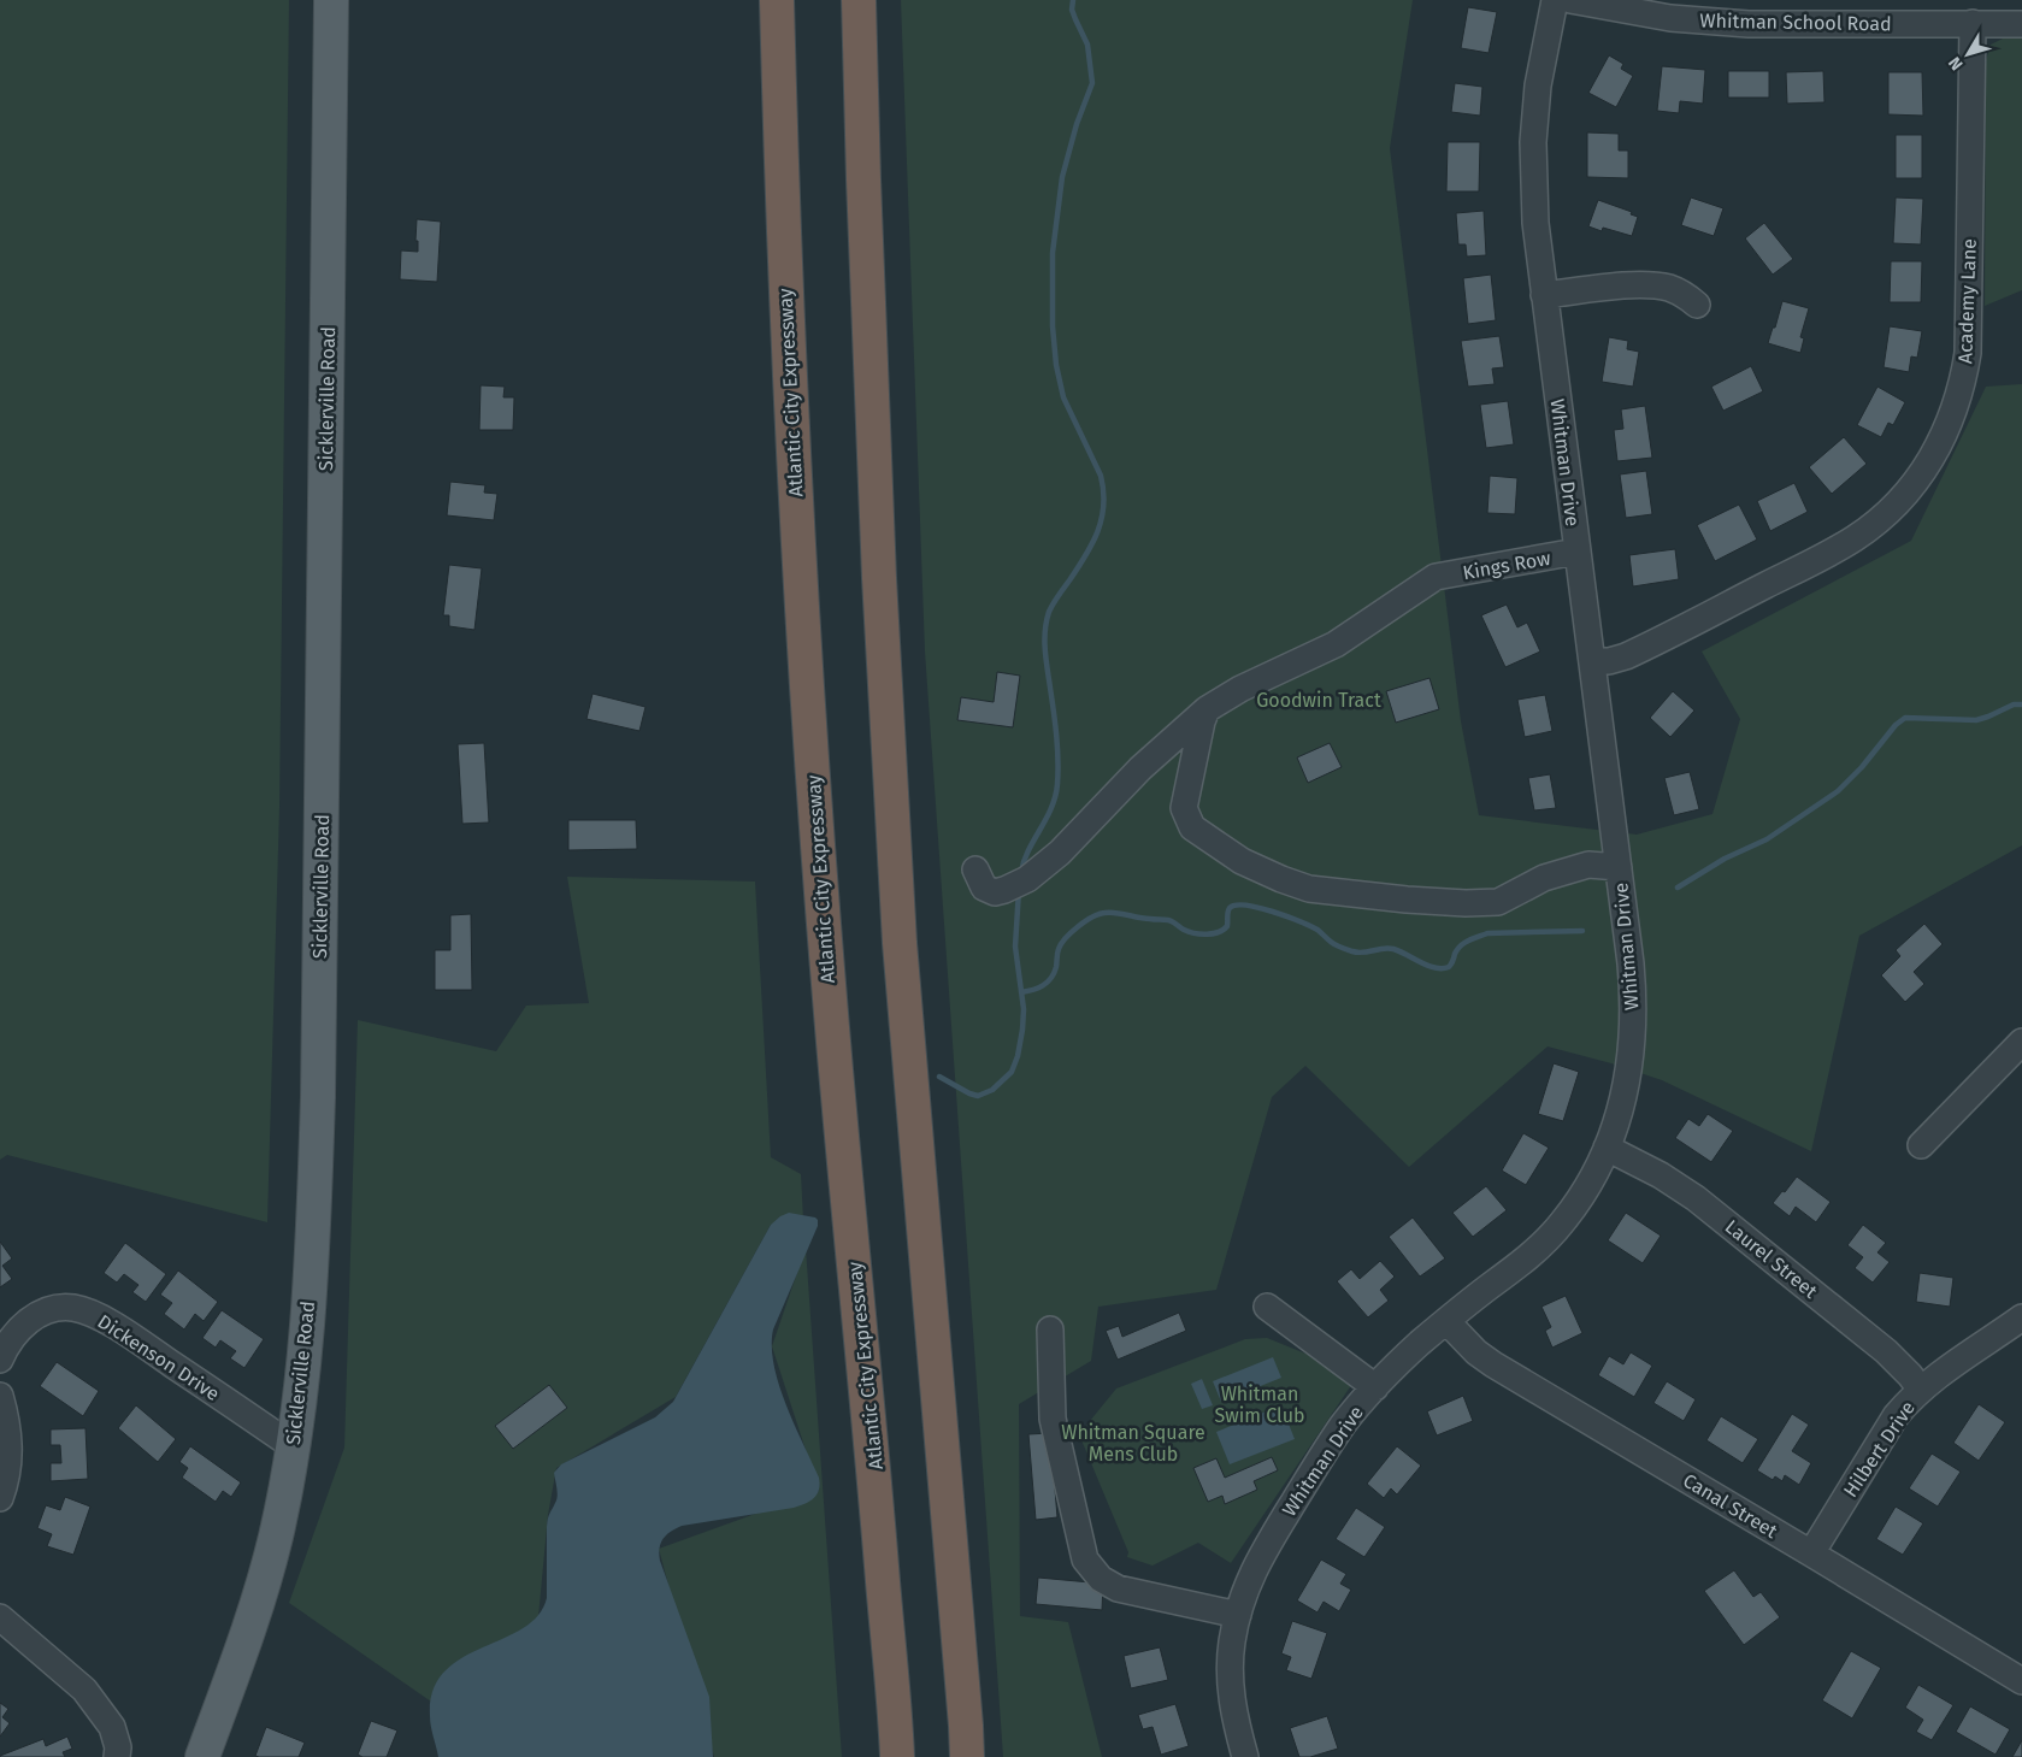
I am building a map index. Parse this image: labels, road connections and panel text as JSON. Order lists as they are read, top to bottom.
{
  "streets": {
    "highway": ["Atlantic City Expressway"],
    "main road": ["Sicklerville Road"],
    "street": [
      "Whitman School Road",
      "Academy Lane",
      "Whitman Drive",
      "Kings Row",
      "Laurel Street",
      "Dickenson Drive",
      "Hilbert Drive",
      "Canal Street"
    ]
  },
  "crossings": [
    ["Whitman School Road", "Academy Lane"],
    ["Academy Lane", "Whitman Drive"],
    ["Sicklerville Road", "Dickenson Drive"],
    ["Whitman Drive", "Kings Row"],
    ["Whitman Drive", "Laurel Street"],
    ["Whitman Drive", "Canal Street"],
    ["Laurel Street", "Hilbert Drive"],
    ["Hilbert Drive", "Canal Street"]
  ],
  "parks": ["Goodwin Tract", "Whitman Swim Club", "Whitman Square Mens Club"],
  "north": "bottom left"
}
